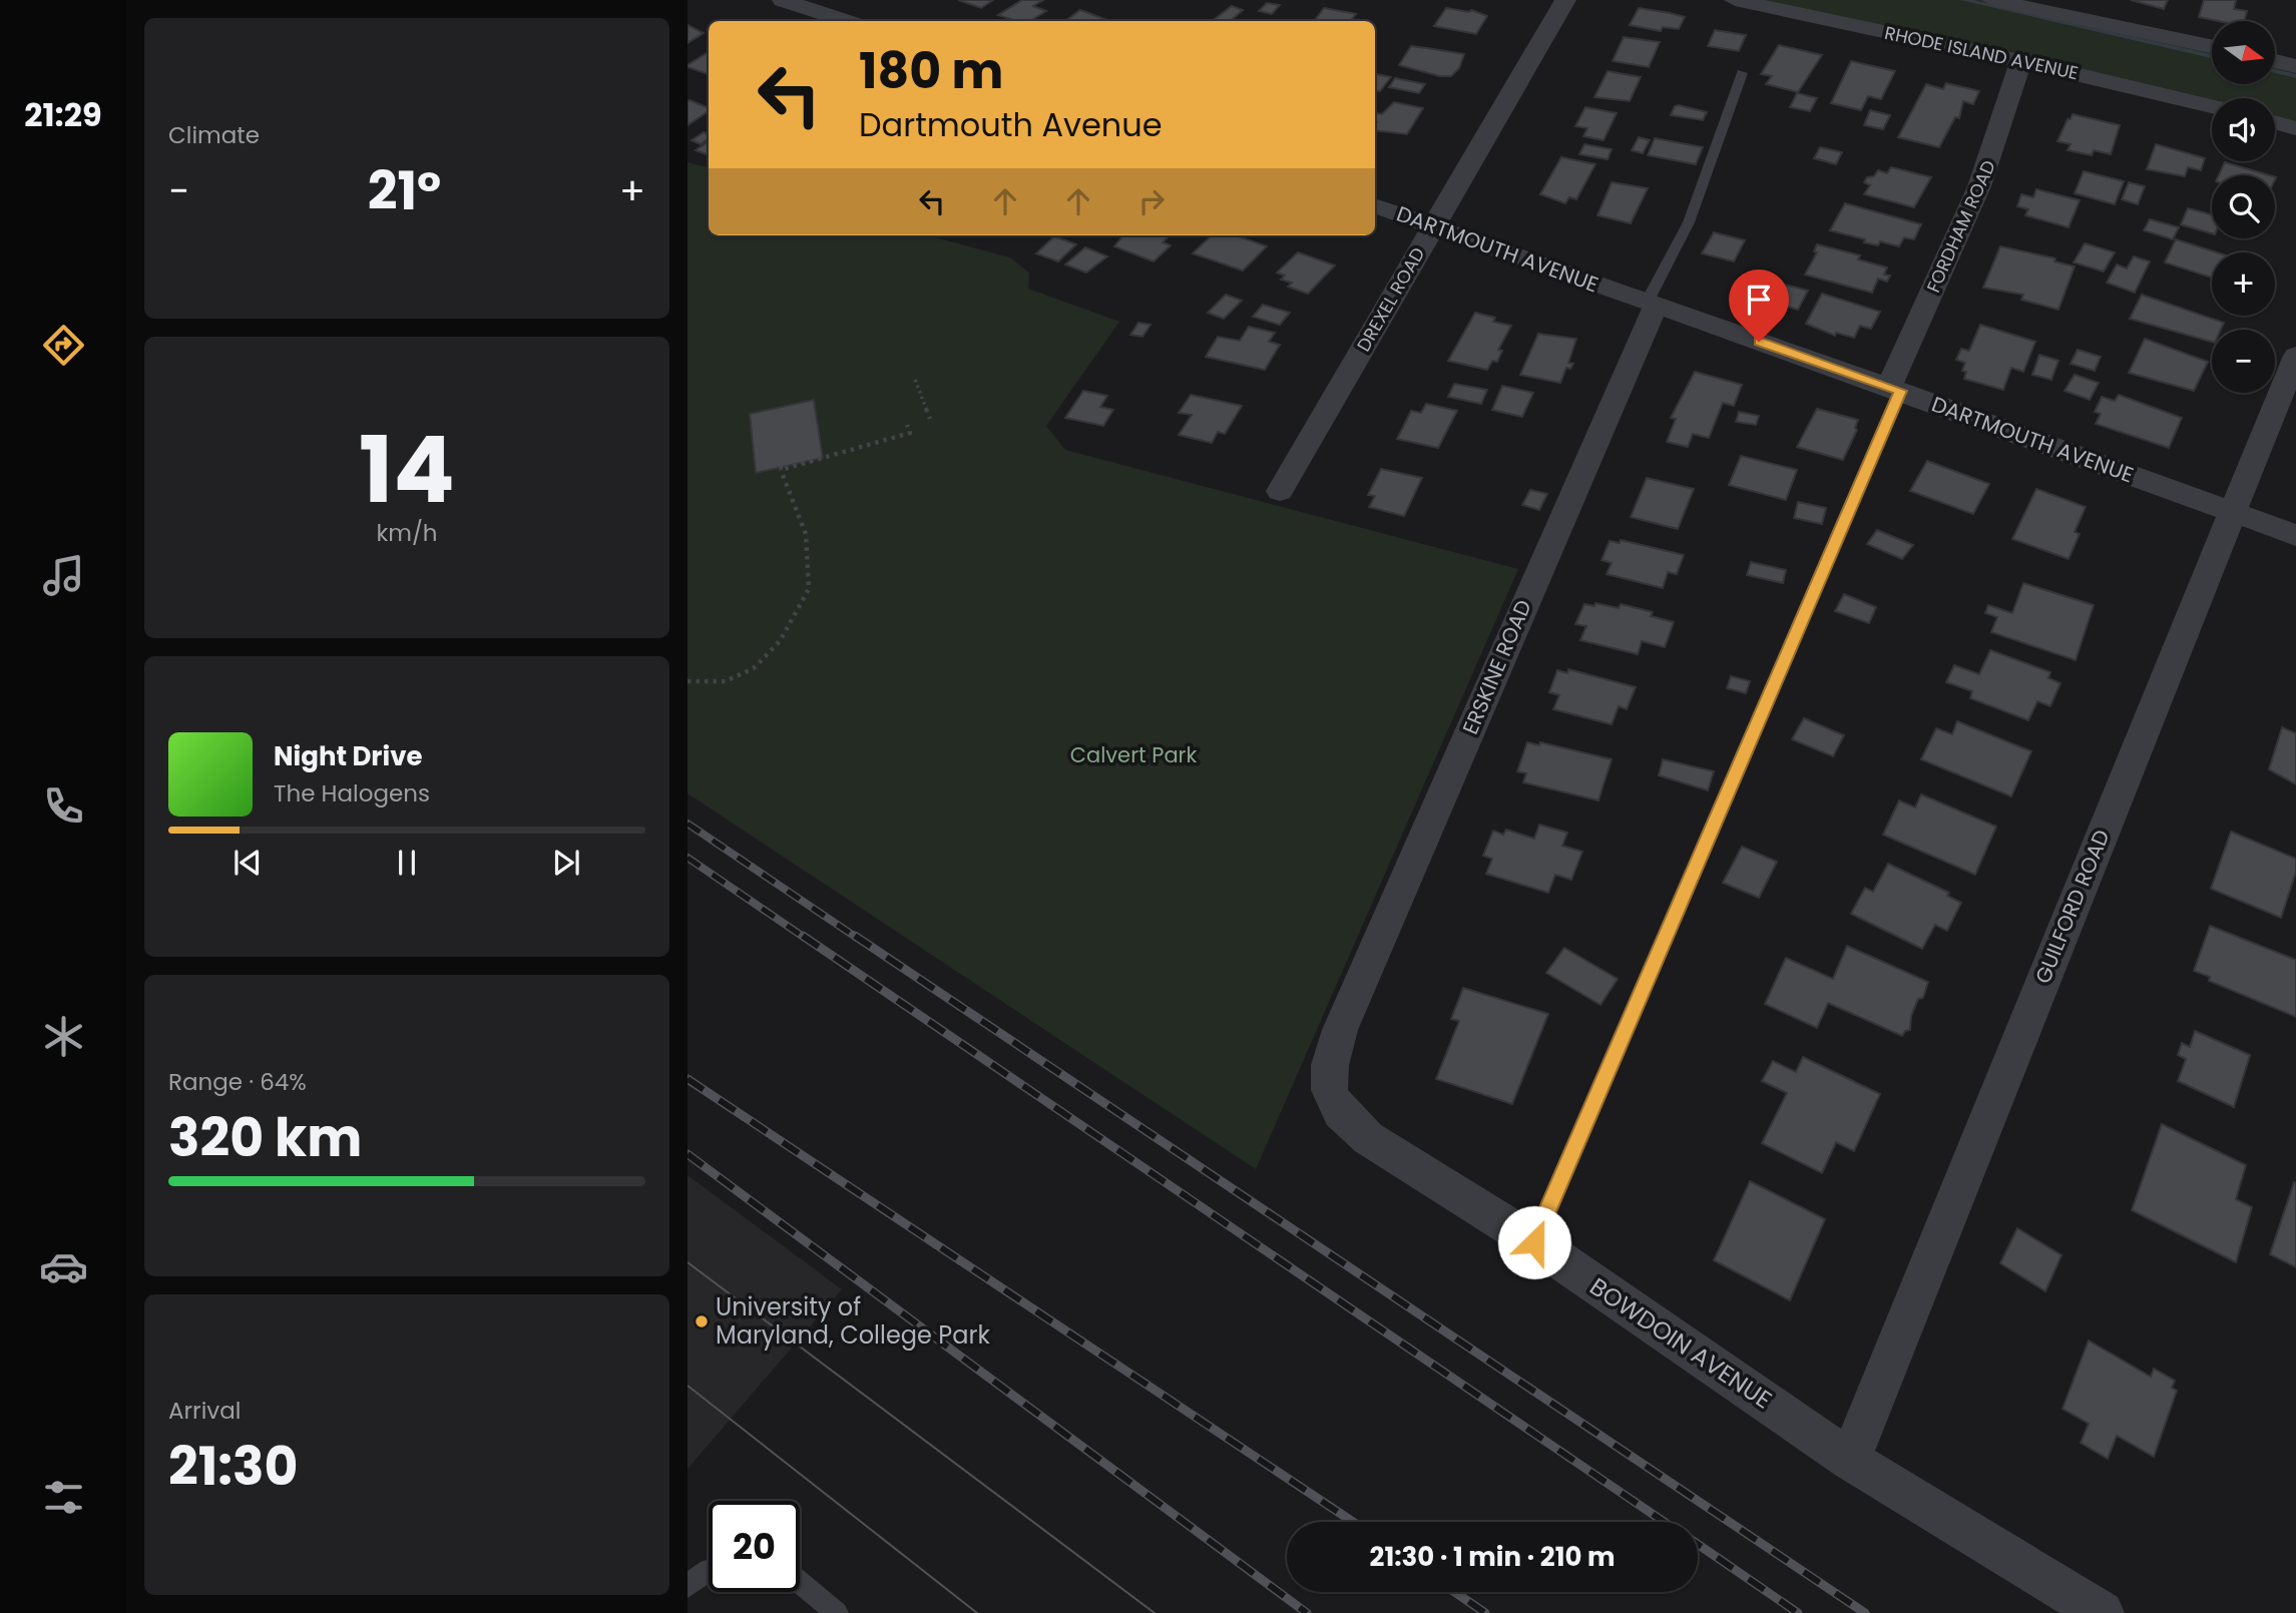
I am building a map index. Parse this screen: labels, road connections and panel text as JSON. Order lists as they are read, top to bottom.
{
  "streets": {
    "street": [
      "RHODE ISLAND AVENUE",
      "FORDHAM ROAD",
      "DARTMOUTH AVENUE",
      "DREXEL ROAD",
      "ERSKINE ROAD",
      "GUILFORD ROAD",
      "BOWDOIN AVENUE"
    ]
  },
  "crossings": [
    ["RHODE ISLAND AVENUE", "FORDHAM ROAD"],
    ["FORDHAM ROAD", "DARTMOUTH AVENUE"],
    ["DARTMOUTH AVENUE", "DREXEL ROAD"],
    ["DARTMOUTH AVENUE", "ERSKINE ROAD"],
    ["DARTMOUTH AVENUE", "GUILFORD ROAD"],
    ["ERSKINE ROAD", "BOWDOIN AVENUE"],
    ["GUILFORD ROAD", "BOWDOIN AVENUE"]
  ],
  "parks": ["Calvert Park"],
  "places": ["University of Maryland, College Park"],
  "north": "right",
  "page": {
    "tabs": "21:29",
    "tile": [
      "Climate",
      ["14", "km/h"],
      ["Range · 64%", "320 km"],
      ["Arrival", "21:30"]
    ],
    "map_buttons": ["+", "−"],
    "turn": ["180 m", "Dartmouth Avenue"],
    "heat": ["−", "21°", "+"],
    "song": ["Night Drive", "The Halogens"],
    "limit": "20",
    "trip": "21:30 · 1 min · 210 m"
  }
}
